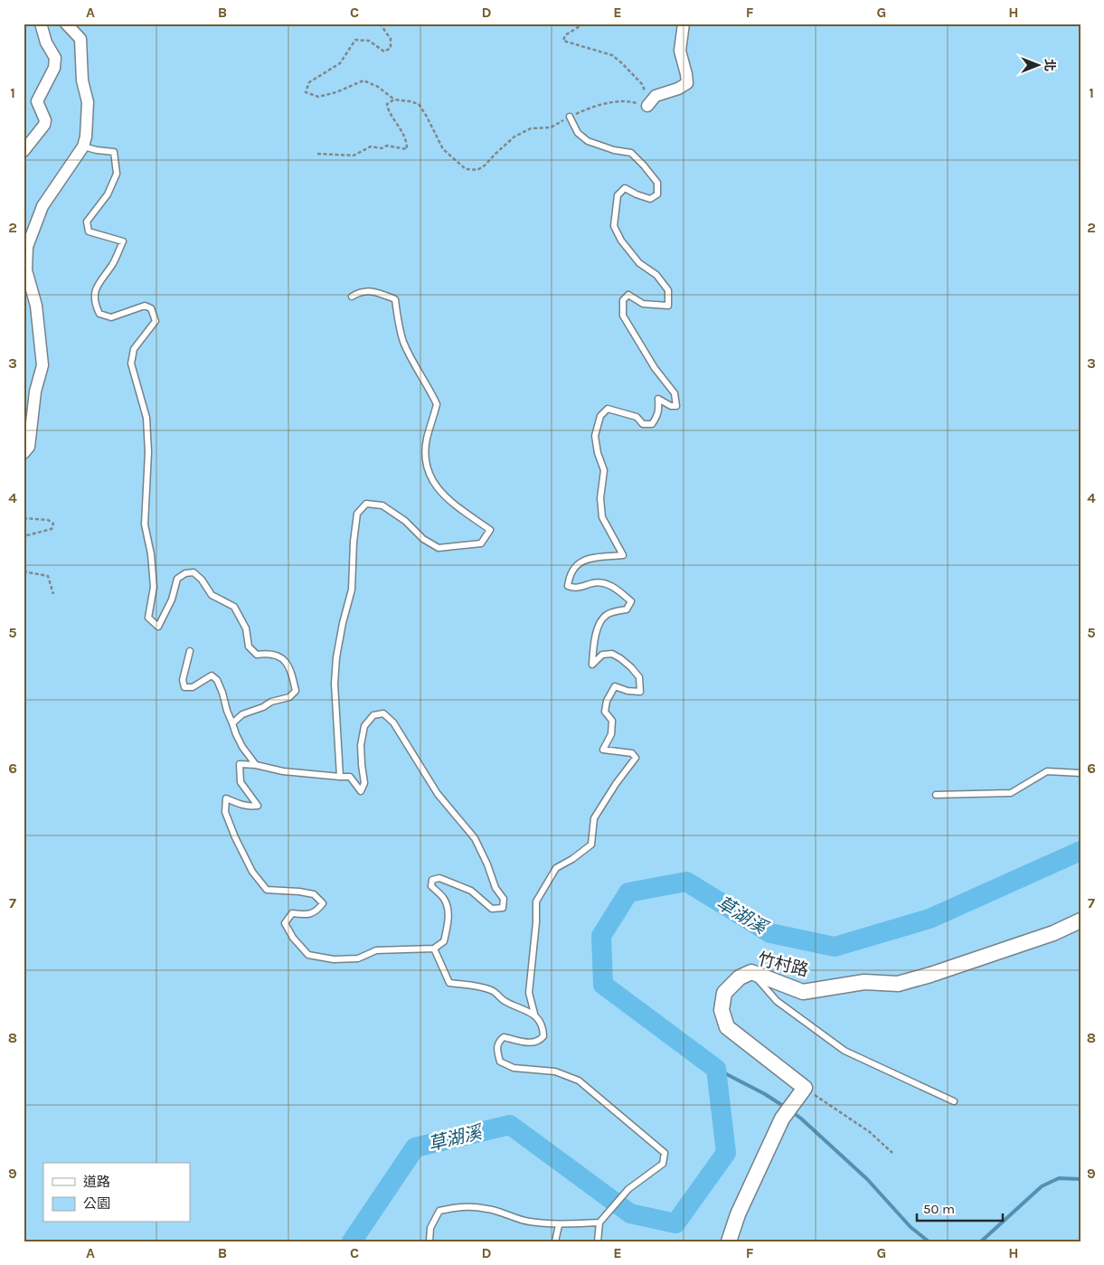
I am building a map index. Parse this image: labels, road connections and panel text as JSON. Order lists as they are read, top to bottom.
{
  "streets": {
    "street": ["竹村路"]
  },
  "water": ["草湖溪"],
  "legend": ["道路", "公園"],
  "scale_bar": "50 m",
  "north": "right",
  "grid": {
    "columns": [
      "A",
      "B",
      "C",
      "D",
      "E",
      "F",
      "G",
      "H"
    ],
    "rows": [
      "1",
      "2",
      "3",
      "4",
      "5",
      "6",
      "7",
      "8",
      "9"
    ]
  }
}
